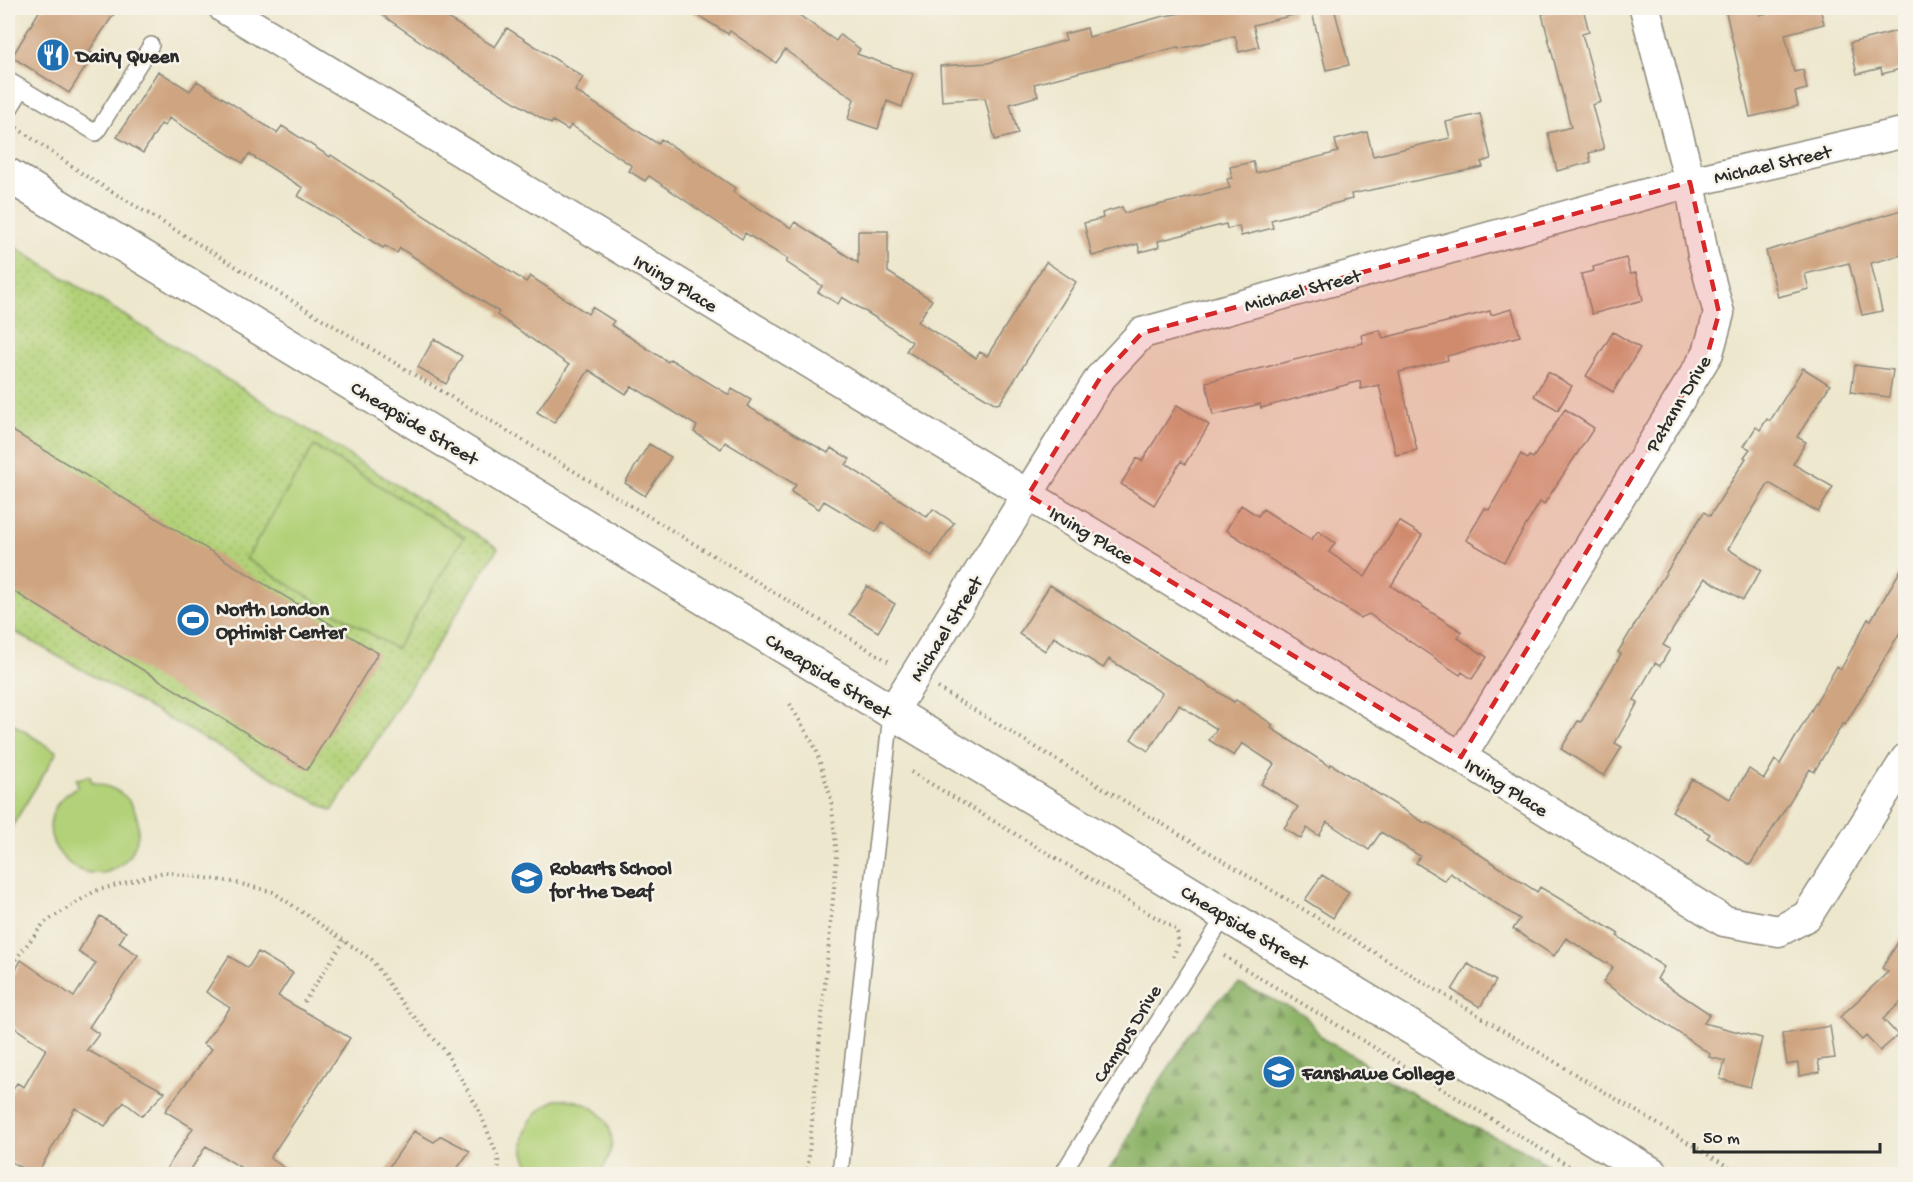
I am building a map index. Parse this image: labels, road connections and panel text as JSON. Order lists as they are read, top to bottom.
{
  "streets": {
    "street": [
      "Michael Street",
      "Irving Place",
      "Patann Drive",
      "Cheapside Street"
    ],
    "lane": ["Campus Drive"]
  },
  "crossings": [
    ["Michael Street", "Irving Place"],
    ["Michael Street", "Patann Drive"],
    ["Michael Street", "Cheapside Street"],
    ["Irving Place", "Patann Drive"],
    ["Cheapside Street", "Campus Drive"]
  ],
  "places": {
    "restaurant": ["Dairy Queen"],
    "sports": ["North London Optimist Center"],
    "school or university": ["Robarts School for the Deaf", "Fanshawe College"]
  },
  "scale_bar": "50 m"
}
